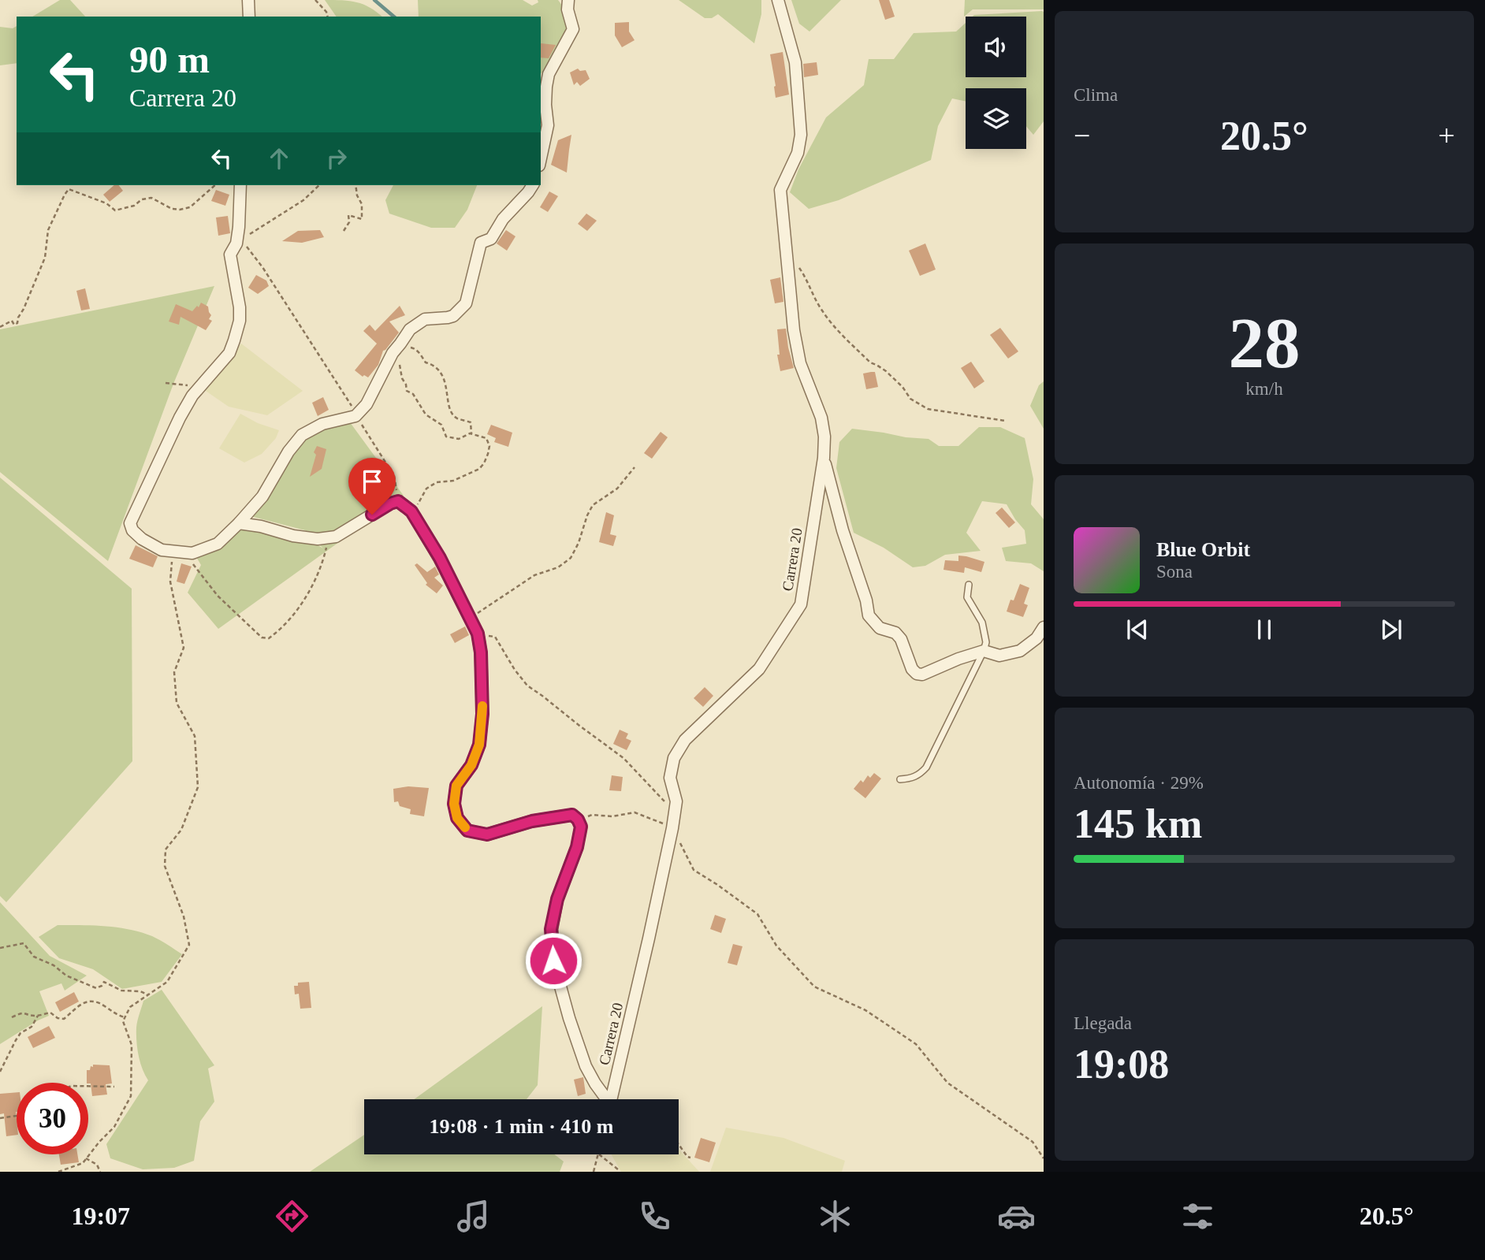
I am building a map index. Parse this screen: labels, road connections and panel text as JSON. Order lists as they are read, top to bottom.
{
  "streets": {
    "street": ["Carrera 20"]
  },
  "page": {
    "tile": [
      "Clima",
      ["28", "km/h"],
      ["Autonomía · 29%", "145 km"],
      ["Llegada", "19:08"]
    ],
    "turn": ["90 m", "Carrera 20"],
    "heat": ["−", "20.5°", "+"],
    "song": ["Blue Orbit", "Sona"],
    "limit": "30",
    "trip": "19:08 · 1 min · 410 m",
    "tabs": ["19:07", "20.5°"]
  }
}
